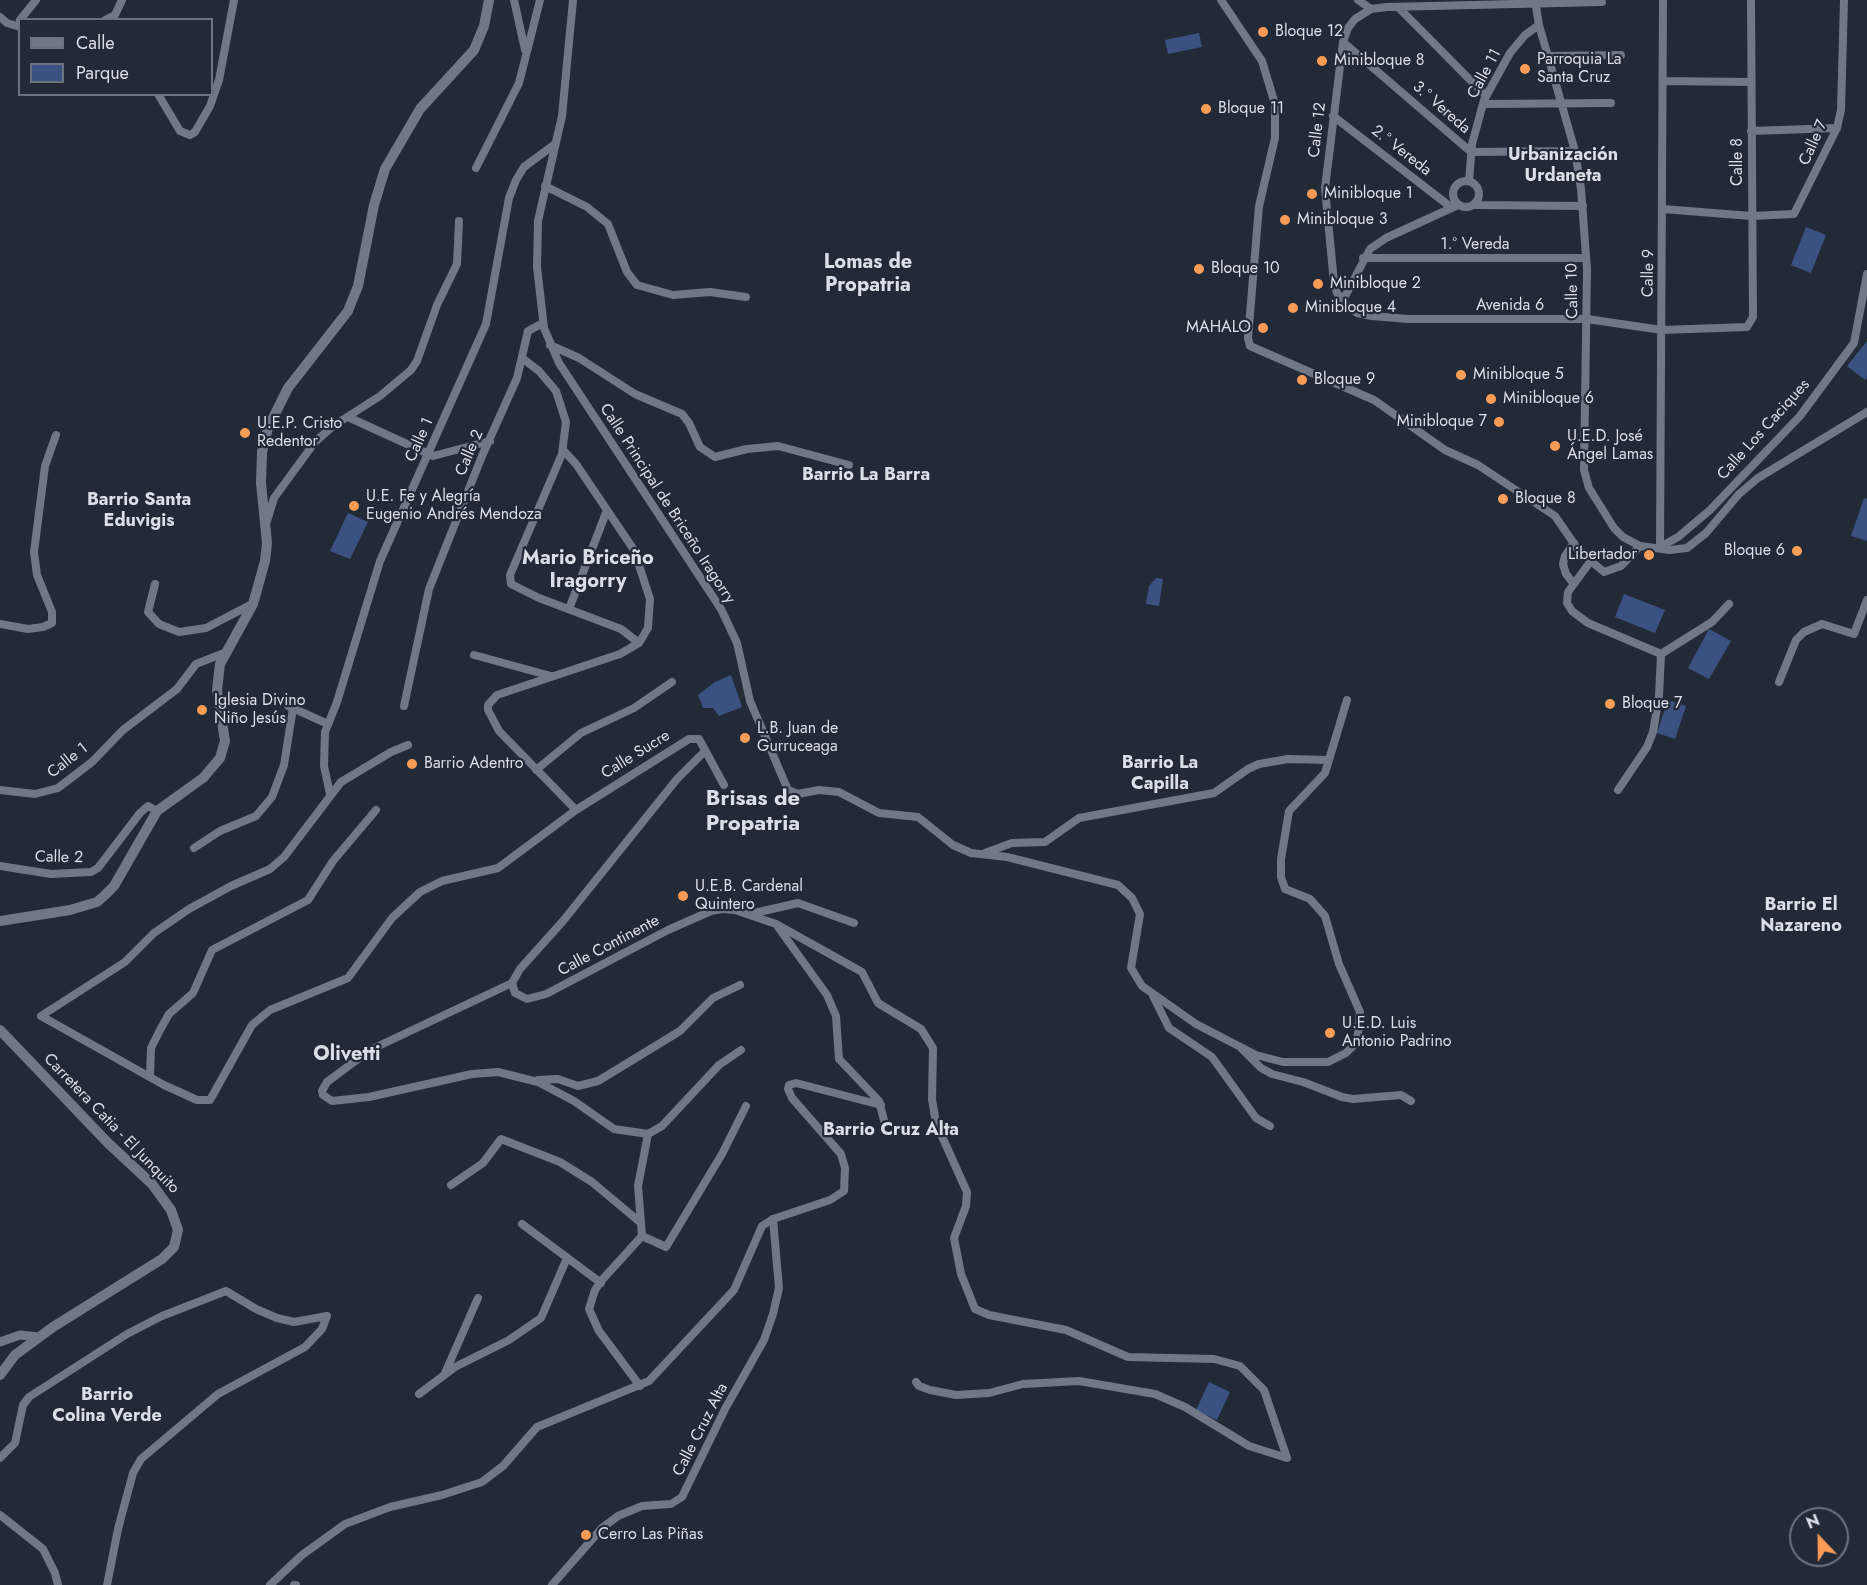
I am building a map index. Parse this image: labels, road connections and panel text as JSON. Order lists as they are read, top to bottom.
{
  "streets": {
    "main road": ["Carretera Catia - El Junquito"],
    "street": [
      "Calle 11",
      "3.° Vereda",
      "Calle 12",
      "Calle 7",
      "2.° Vereda",
      "Calle 8",
      "1.° Vereda",
      "Calle 9",
      "Calle 10",
      "Avenida 6",
      "Calle Los Caciques",
      "Calle 1",
      "Calle 2",
      "Calle Principal de Briceño Iragorry",
      "Calle Sucre",
      "Calle Continente",
      "Calle Cruz Alta"
    ]
  },
  "crossings": [
    ["Calle 11", "3.° Vereda"],
    ["Calle 11", "2.° Vereda"],
    ["Calle 11", "Calle 10"],
    ["3.° Vereda", "Calle 12"],
    ["3.° Vereda", "Calle 10"],
    ["Calle 12", "2.° Vereda"],
    ["Calle 12", "Avenida 6"],
    ["Calle 7", "Calle 8"],
    ["Calle 8", "Avenida 6"],
    ["1.° Vereda", "Calle 10"],
    ["Calle 9", "Avenida 6"],
    ["Calle 9", "Calle Los Caciques"],
    ["Calle 10", "Avenida 6"],
    ["Calle 1", "Calle Principal de Briceño Iragorry"],
    ["Calle 2", "Calle Principal de Briceño Iragorry"],
    ["Calle Sucre", "Calle Continente"]
  ],
  "districts": [
    "Urbanización Urdaneta",
    "Lomas de Propatria",
    "Barrio La Barra",
    "Barrio Santa Eduvigis",
    "Mario Briceño Iragorry",
    "Barrio La Capilla",
    "Brisas de Propatria",
    "Barrio El Nazareno",
    "Olivetti",
    "Barrio Cruz Alta",
    "Barrio Colina Verde"
  ],
  "places": [
    "Bloque 12",
    "Minibloque 8",
    "Parroquia La Santa Cruz",
    "Bloque 11",
    "Minibloque 1",
    "Minibloque 3",
    "Bloque 10",
    "Minibloque 2",
    "Minibloque 4",
    "MAHALO",
    "Minibloque 5",
    "Bloque 9",
    "Minibloque 6",
    "Minibloque 7",
    "U.E.P. Cristo Redentor",
    "U.E.D. José Ángel Lamas",
    "Bloque 8",
    "U.E. Fe y Alegría Eugenio Andrés Mendoza",
    "Bloque 6",
    "Libertador",
    "Bloque 7",
    "Iglesia Divino Niño Jesús",
    "L.B. Juan de Gurruceaga",
    "Barrio Adentro",
    "U.E.B. Cardenal Quintero",
    "U.E.D. Luis Antonio Padrino",
    "Cerro Las Piñas"
  ],
  "legend": ["Calle", "Parque"],
  "north": "top"
}
